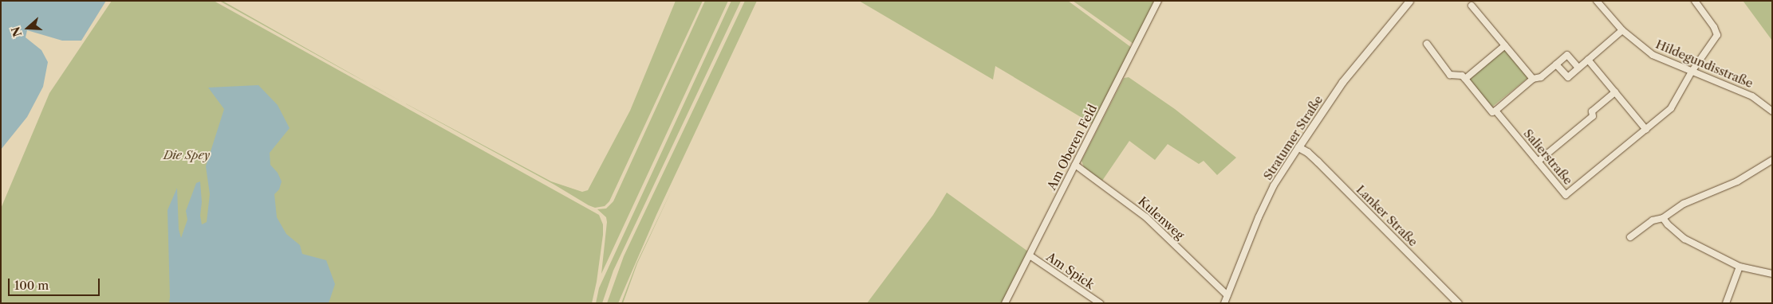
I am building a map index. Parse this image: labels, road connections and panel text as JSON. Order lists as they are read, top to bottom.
{
  "streets": {
    "street": [
      "Hildegundisstraße",
      "Stratumer Straße",
      "Am Oberen Feld",
      "Salierstraße",
      "Lanker Straße",
      "Kulenweg",
      "Am Spick"
    ]
  },
  "crossings": [
    ["Hildegundisstraße", "Salierstraße"],
    ["Stratumer Straße", "Lanker Straße"],
    ["Stratumer Straße", "Kulenweg"],
    ["Am Oberen Feld", "Kulenweg"],
    ["Am Oberen Feld", "Am Spick"]
  ],
  "parks": ["Die Spey"],
  "scale_bar": "100 m",
  "north": "left"
}
